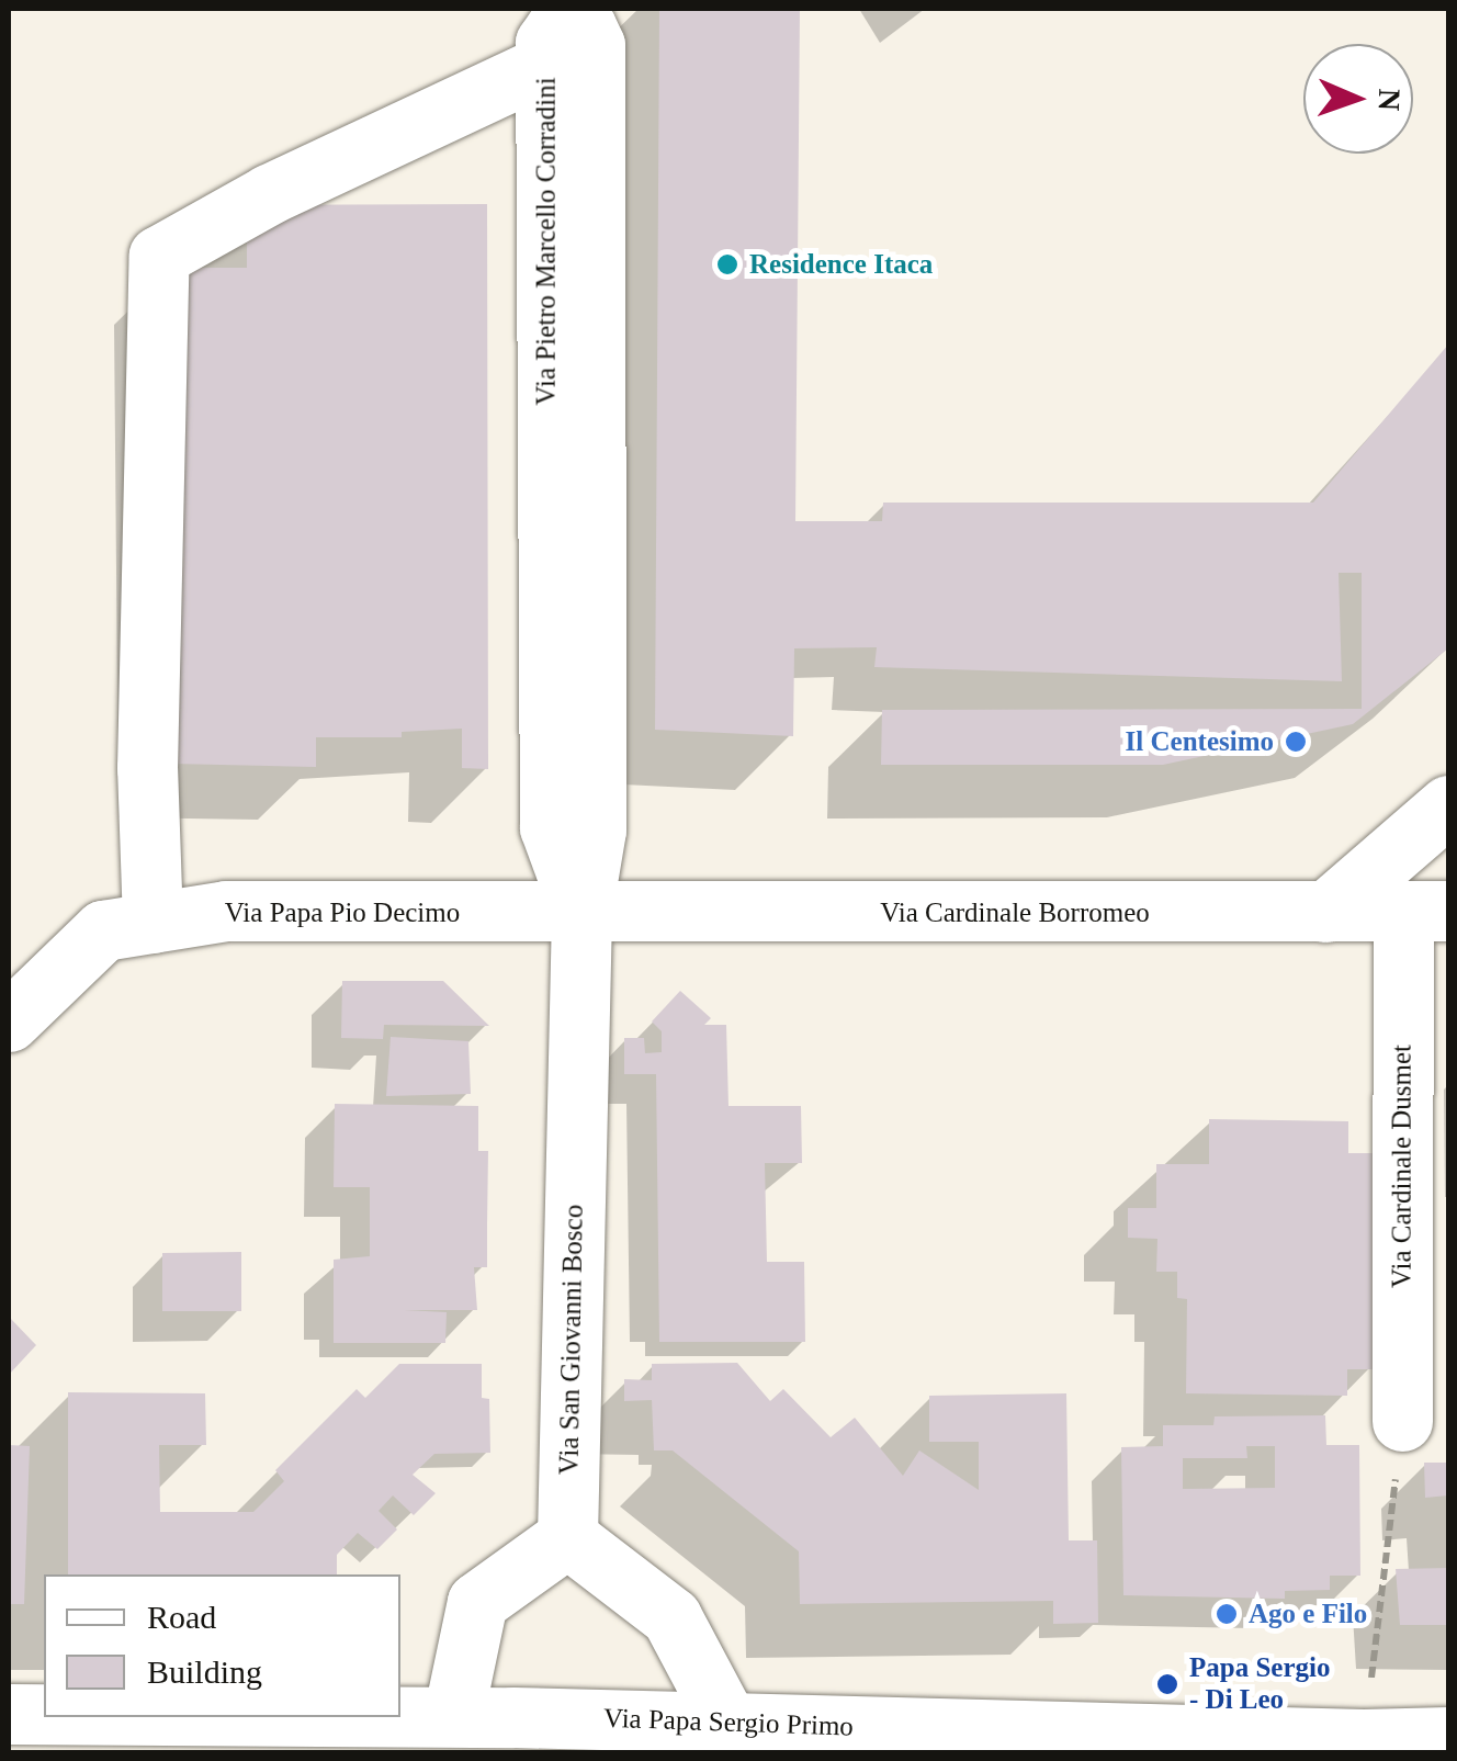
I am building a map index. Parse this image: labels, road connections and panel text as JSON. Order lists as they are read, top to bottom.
{
  "streets": {
    "street": [
      "Via Pietro Marcello Corradini",
      "Via Papa Pio Decimo",
      "Via Cardinale Borromeo",
      "Via Cardinale Dusmet",
      "Via San Giovanni Bosco",
      "Via Papa Sergio Primo"
    ]
  },
  "crossings": [
    ["Via Pietro Marcello Corradini", "Via Papa Pio Decimo"],
    ["Via Pietro Marcello Corradini", "Via Cardinale Borromeo"],
    ["Via Pietro Marcello Corradini", "Via San Giovanni Bosco"],
    ["Via Papa Pio Decimo", "Via Cardinale Borromeo"],
    ["Via Papa Pio Decimo", "Via San Giovanni Bosco"],
    ["Via Cardinale Borromeo", "Via Cardinale Dusmet"],
    ["Via Cardinale Borromeo", "Via San Giovanni Bosco"]
  ],
  "places": [
    "Residence Itaca",
    "Il Centesimo",
    "Ago e Filo",
    "Papa Sergio - Di Leo"
  ],
  "legend": ["Road", "Building"],
  "north": "right"
}
